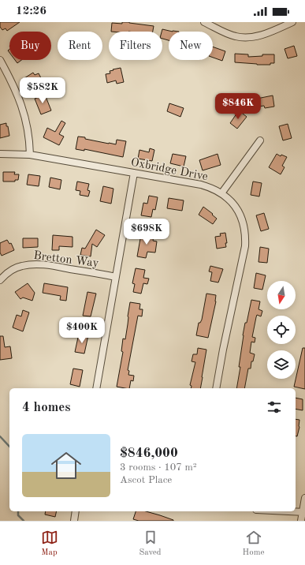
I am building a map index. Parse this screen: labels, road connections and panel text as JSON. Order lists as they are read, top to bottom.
{
  "streets": {
    "street": ["Oxbridge Drive", "Bretton Way"]
  },
  "north": "bottom",
  "page": {
    "status": "12:26",
    "chip": [
      "Buy",
      "Rent",
      "Filters",
      "New"
    ],
    "price": [
      "$582K",
      "$846K",
      "$698K",
      "$400K"
    ],
    "heading": "4 homes",
    "list": [
      {
        "name": "$846,000",
        "note": "3 rooms · 107 m² · Ascot Place"
      }
    ],
    "tabs": ["Map", "Saved", "Home"]
  }
}
